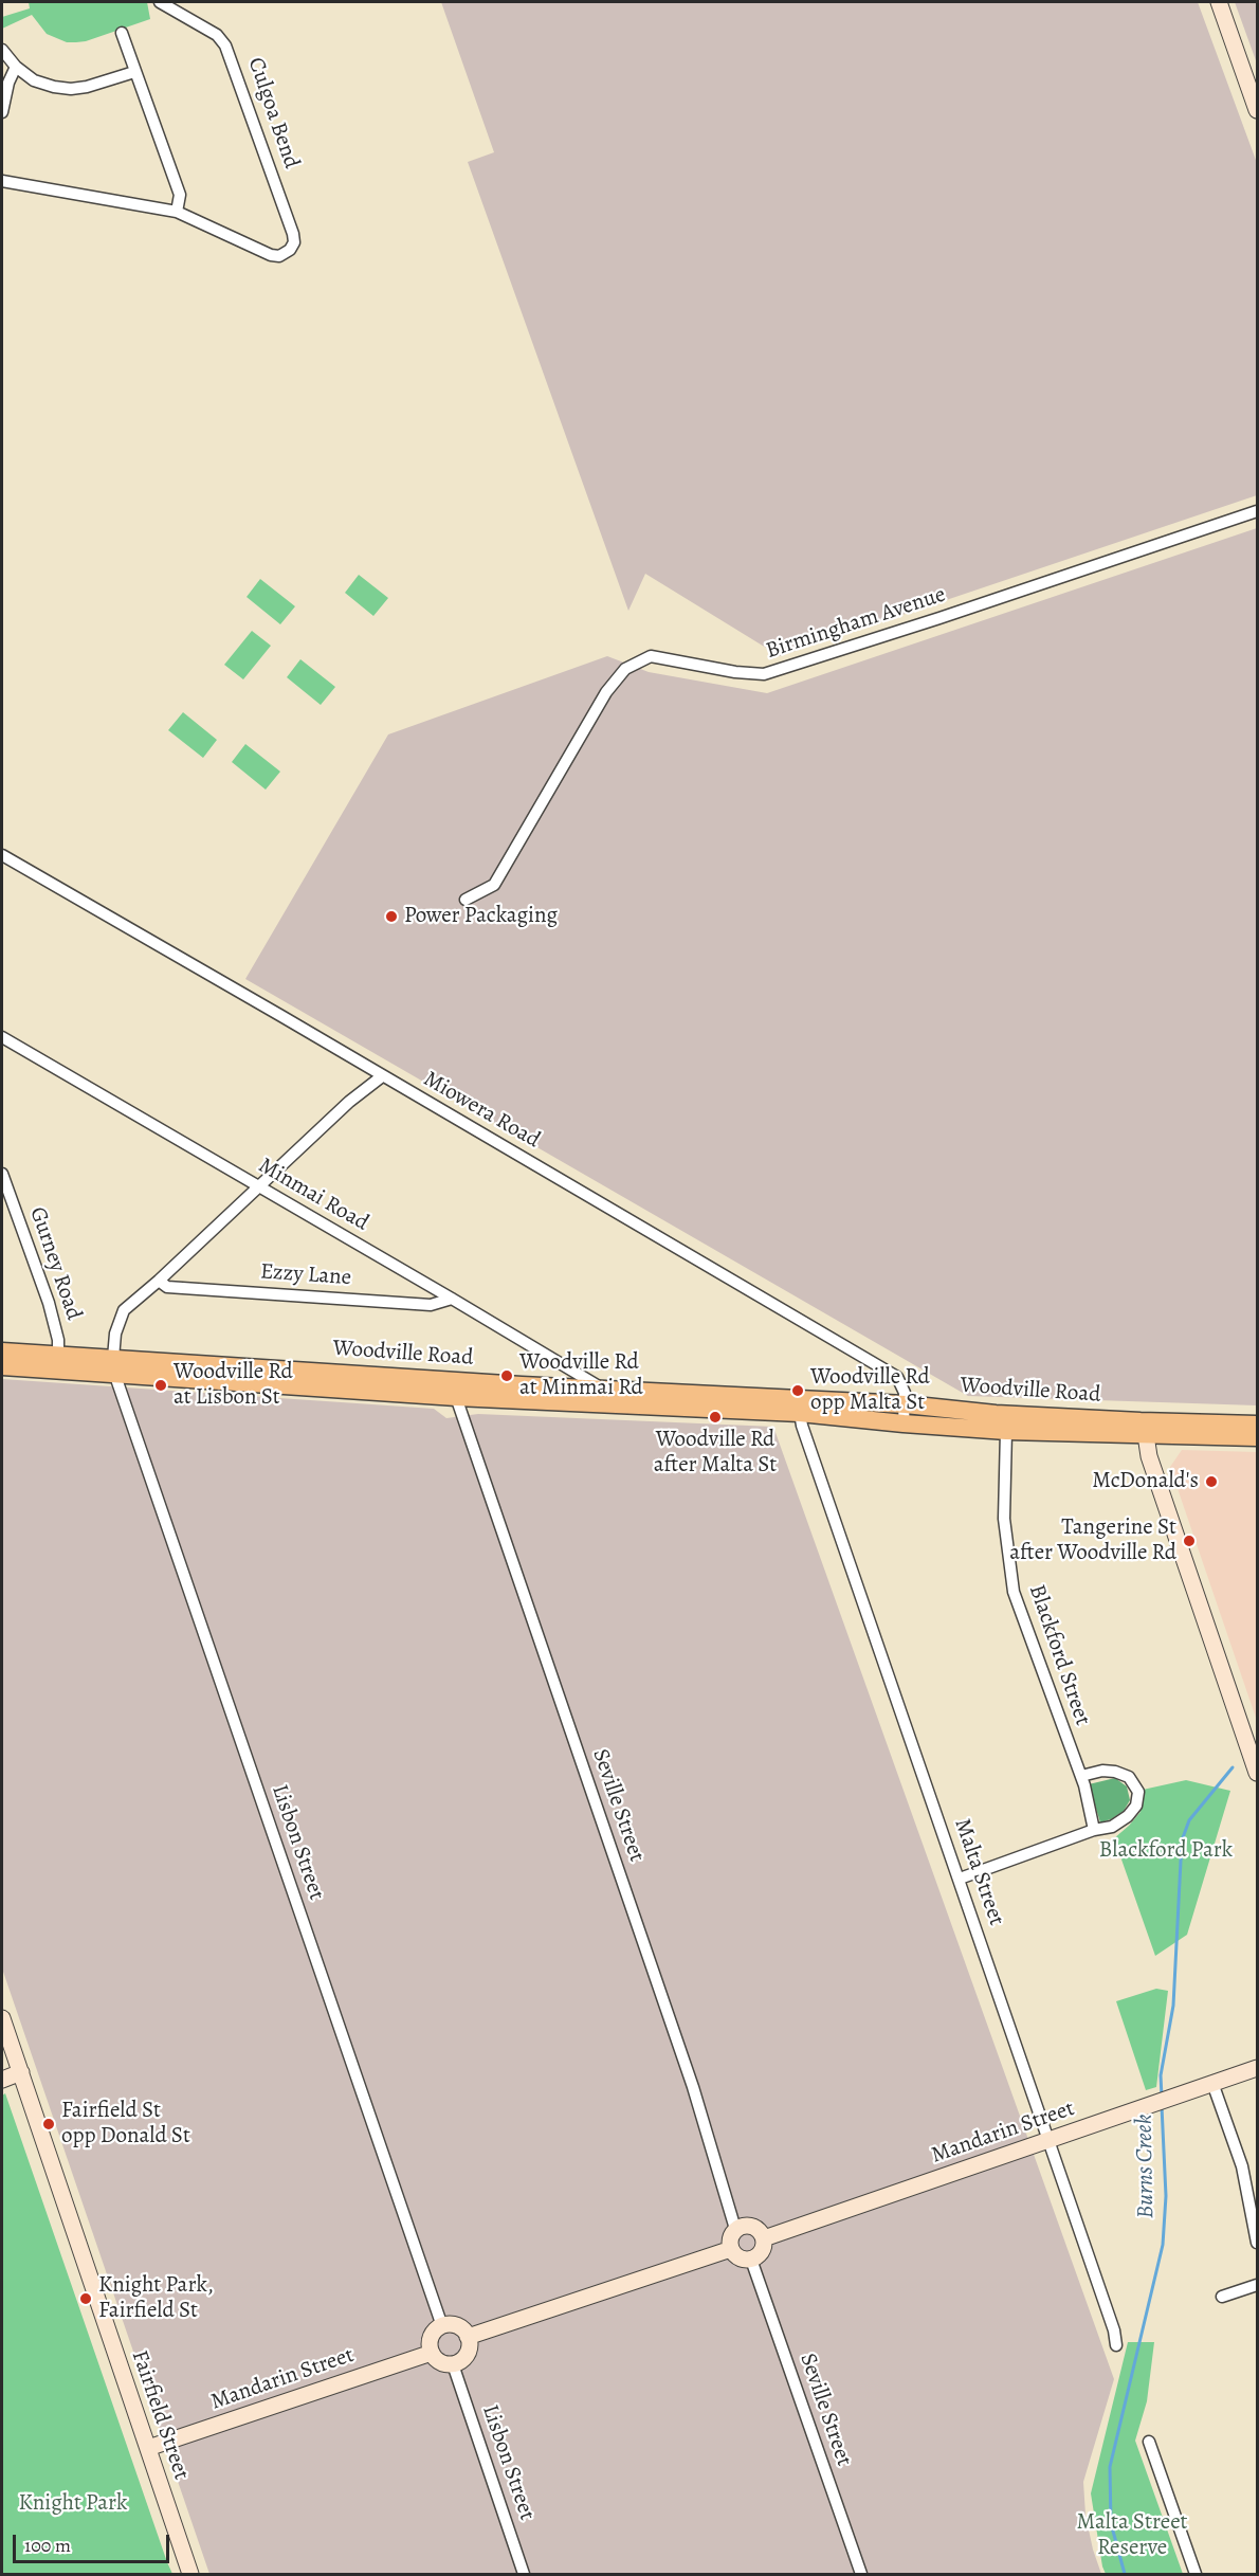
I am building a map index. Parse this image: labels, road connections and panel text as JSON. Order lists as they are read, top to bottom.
{
  "streets": {
    "main road": ["Woodville Road"],
    "street": [
      "Culgoa Bend",
      "Birmingham Avenue",
      "Miowera Road",
      "Minmai Road",
      "Gurney Road",
      "Ezzy Lane",
      "Blackford Street",
      "Seville Street",
      "Lisbon Street",
      "Malta Street",
      "Mandarin Street",
      "Fairfield Street"
    ]
  },
  "crossings": [
    ["Miowera Road", "Woodville Road"],
    ["Minmai Road", "Ezzy Lane"],
    ["Minmai Road", "Woodville Road"],
    ["Gurney Road", "Woodville Road"],
    ["Woodville Road", "Blackford Street"],
    ["Woodville Road", "Seville Street"],
    ["Woodville Road", "Lisbon Street"],
    ["Woodville Road", "Malta Street"],
    ["Seville Street", "Mandarin Street"],
    ["Lisbon Street", "Mandarin Street"],
    ["Malta Street", "Mandarin Street"],
    ["Mandarin Street", "Fairfield Street"]
  ],
  "water": ["Burns Creek"],
  "parks": ["Blackford Park", "Knight Park", "Malta Street Reserve"],
  "places": [
    "Power Packaging",
    "Woodville Rd at Minmai Rd",
    "Woodville Rd at Lisbon St",
    "Woodville Rd opp Malta St",
    "Woodville Rd after Malta St",
    "McDonald's",
    "Tangerine St after Woodville Rd",
    "Fairfield St opp Donald St",
    "Knight Park, Fairfield St"
  ],
  "scale_bar": "100 m"
}
